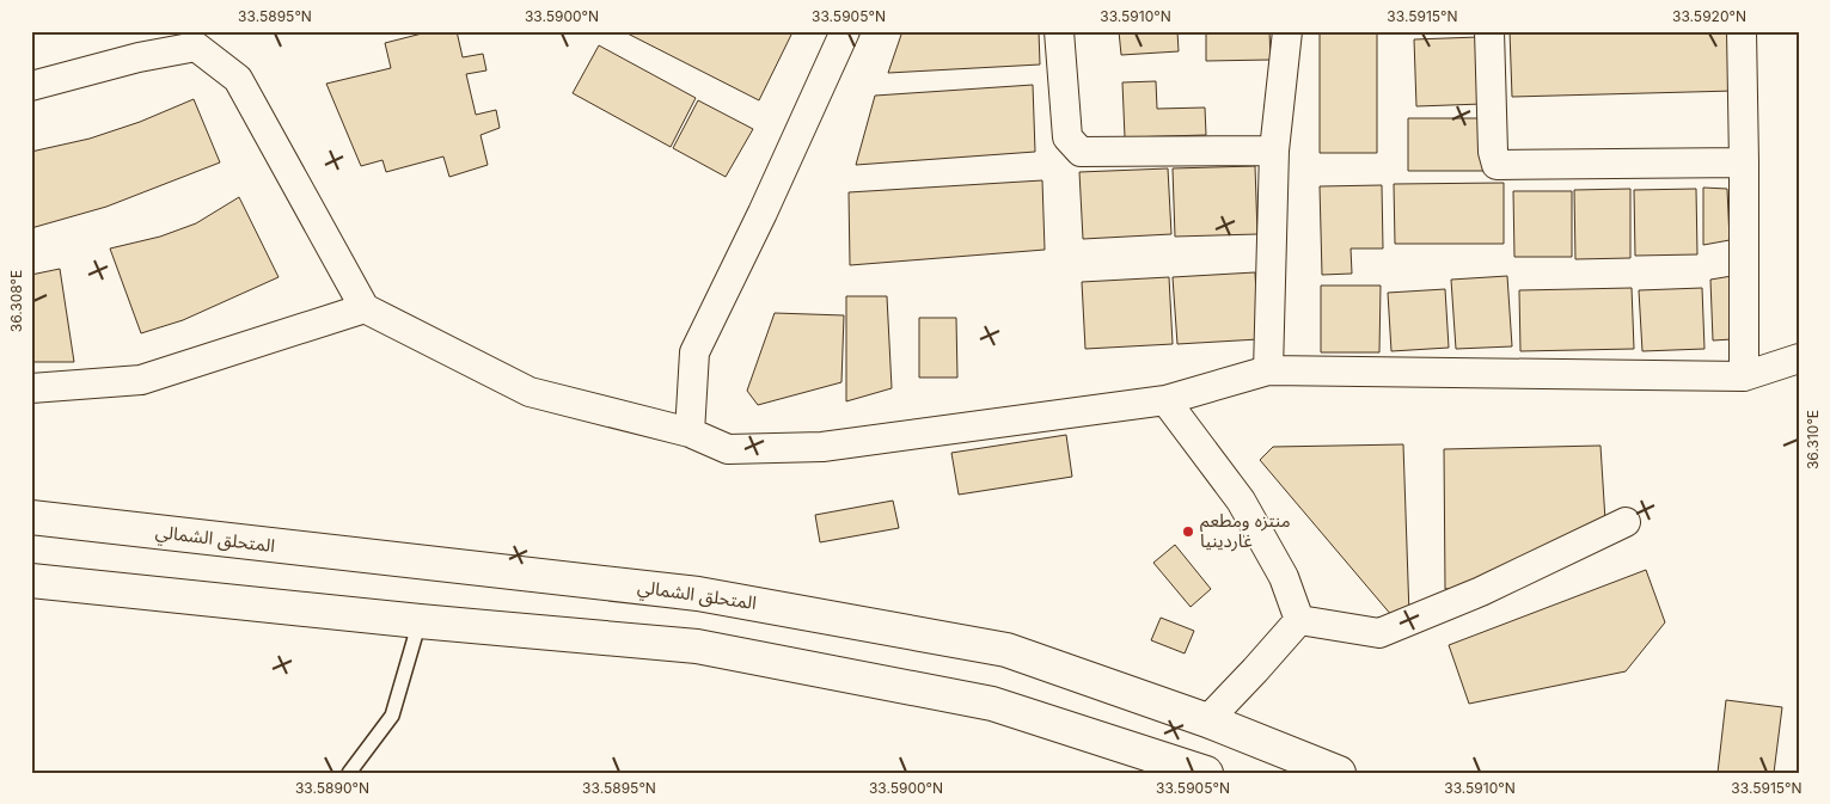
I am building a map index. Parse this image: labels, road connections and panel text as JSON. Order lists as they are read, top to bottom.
{
  "streets": {
    "highway": ["المتحلق الشمالي"]
  },
  "places": ["منتزه ومطعم غاردينيا"],
  "coordinates": [
    "33.5895°N",
    "33.5900°N",
    "33.5905°N",
    "33.5910°N",
    "33.5915°N",
    "33.5920°N",
    "36.308°E",
    "36.310°E",
    "33.5890°N"
  ]
}
